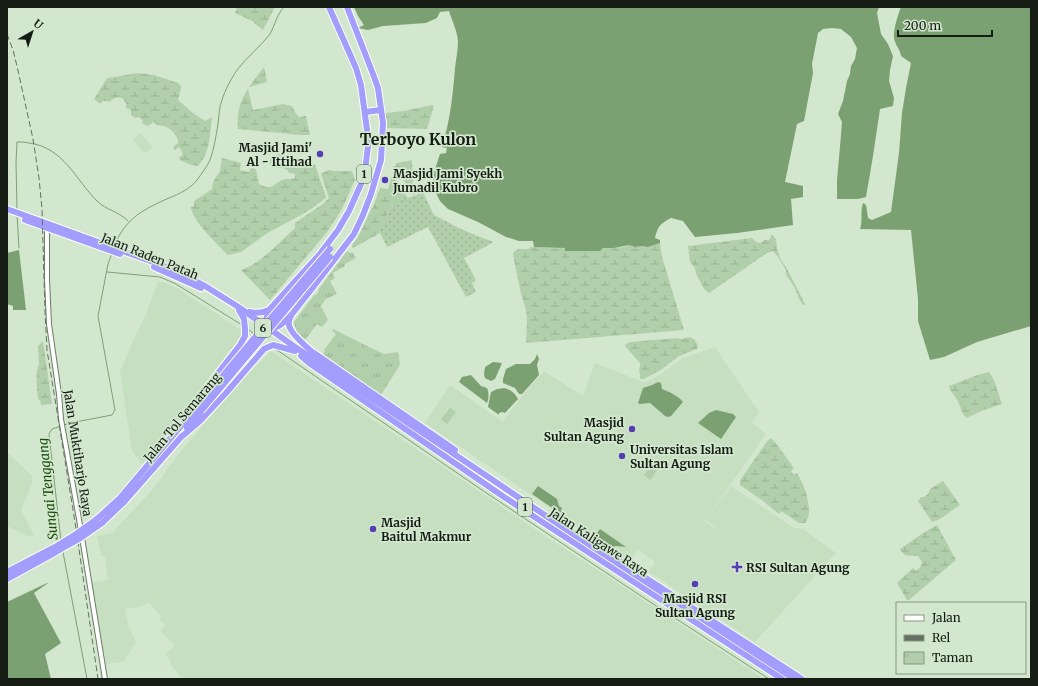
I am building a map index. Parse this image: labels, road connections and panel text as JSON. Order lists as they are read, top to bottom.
{
  "streets": {
    "highway": [
      "1",
      "Jalan Raden Patah",
      "6",
      "Jalan Tol Semarang",
      "Jalan Kaligawe Raya"
    ],
    "street": ["Jalan Muktiharjo Raya"]
  },
  "crossings": [
    ["1", "Jalan Raden Patah"],
    ["1", "Jalan Tol Semarang"],
    ["1", "Jalan Kaligawe Raya"],
    ["Jalan Raden Patah", "Jalan Muktiharjo Raya"],
    ["Jalan Raden Patah", "Jalan Kaligawe Raya"]
  ],
  "districts": ["Terboyo Kulon"],
  "water": ["Sungai Tenggang"],
  "places": {
    "other": [
      "Masjid Jami' Al - Ittihad",
      "Masjid Jami Syekh Jumadil Kubro",
      "Masjid Sultan Agung",
      "Universitas Islam Sultan Agung",
      "Masjid Baitul Makmur",
      "Masjid RSI Sultan Agung"
    ],
    "health": ["RSI Sultan Agung"]
  },
  "legend": ["Jalan", "Rel", "Taman"],
  "scale_bar": "200 m",
  "north": "top right"
}
